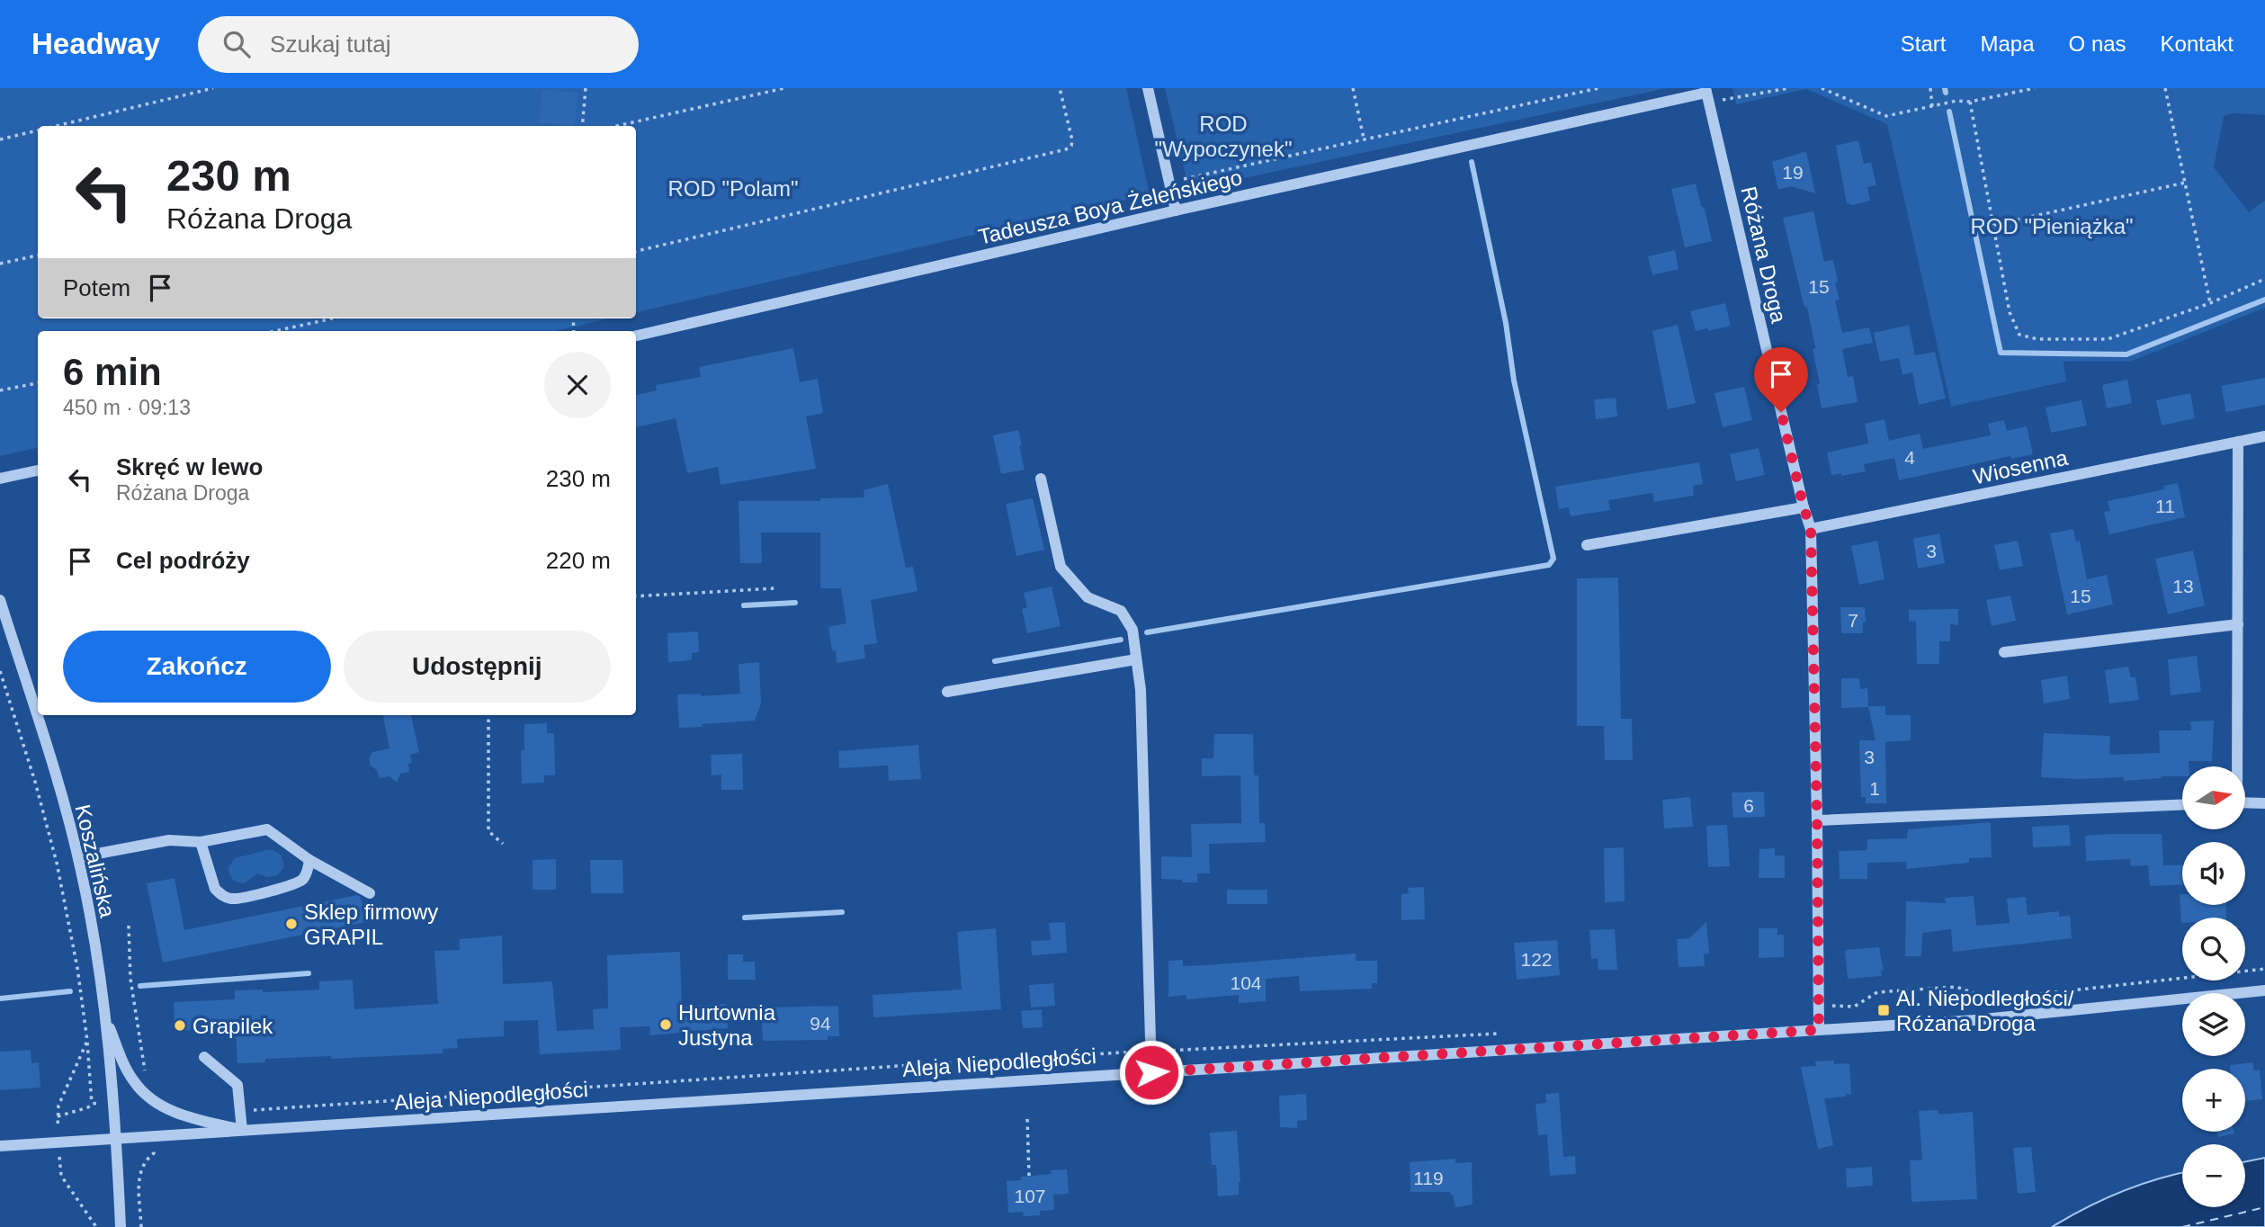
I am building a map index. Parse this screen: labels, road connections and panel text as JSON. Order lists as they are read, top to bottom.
{
  "streets": {
    "street": [
      "Tadeusza Boya Żeleńskiego",
      "Różana Droga",
      "Wiosenna",
      "Koszalińska",
      "Aleja Niepodległości"
    ]
  },
  "crossings": [
    ["Tadeusza Boya Żeleńskiego", "Różana Droga"],
    ["Różana Droga", "Wiosenna"],
    ["Różana Droga", "Aleja Niepodległości"],
    ["Koszalińska", "Aleja Niepodległości"]
  ],
  "parks": ["ROD \"Wypoczynek\"", "ROD \"Polam\"", "ROD \"Pieniążka\""],
  "places": {
    "other": ["Sklep firmowy GRAPIL", "Hurtownia Justyna", "Grapilek"],
    "transit": ["Al. Niepodległości/ Różana Droga"]
  },
  "house_numbers": [
    "19",
    "15",
    "4",
    "11",
    "3",
    "13",
    "15",
    "7",
    "3",
    "1",
    "6",
    "122",
    "104",
    "94",
    "119",
    "107"
  ],
  "north": "right",
  "page": {
    "header": "Headway",
    "search": "Szukaj tutaj",
    "nav": [
      "Start",
      "Mapa",
      "O nas",
      "Kontakt"
    ],
    "turn": ["230 m", "Różana Droga"],
    "then": "Potem",
    "heading": ["6 min", "450 m · 09:13"],
    "list": [
      {
        "name": "Skręć w lewo",
        "note": "Różana Droga",
        "value": "230 m"
      },
      {
        "name": "Cel podróży",
        "value": "220 m"
      }
    ],
    "buttons": ["Zakończ", "Udostępnij"],
    "map_buttons": ["+", "−"]
  }
}
